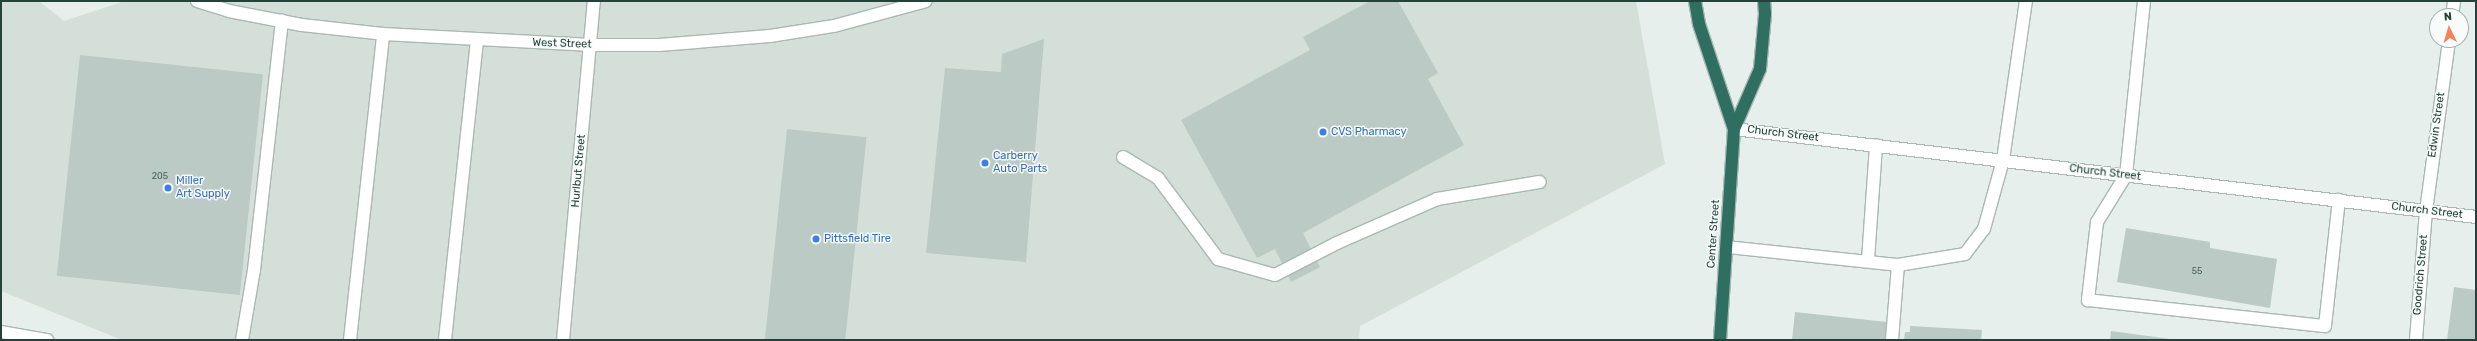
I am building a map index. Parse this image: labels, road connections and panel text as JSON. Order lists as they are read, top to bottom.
{
  "streets": {
    "highway": ["Center Street"],
    "street": [
      "West Street",
      "Edwin Street",
      "Church Street",
      "Hurlbut Street",
      "Goodrich Street"
    ]
  },
  "crossings": [
    ["West Street", "Hurlbut Street"],
    ["Edwin Street", "Church Street"],
    ["Edwin Street", "Goodrich Street"],
    ["Church Street", "Center Street"],
    ["Church Street", "Goodrich Street"]
  ],
  "places": [
    "CVS Pharmacy",
    "Carberry Auto Parts",
    "Miller Art Supply",
    "Pittsfield Tire"
  ],
  "house_numbers": ["205", "55"],
  "north": "top"
}
